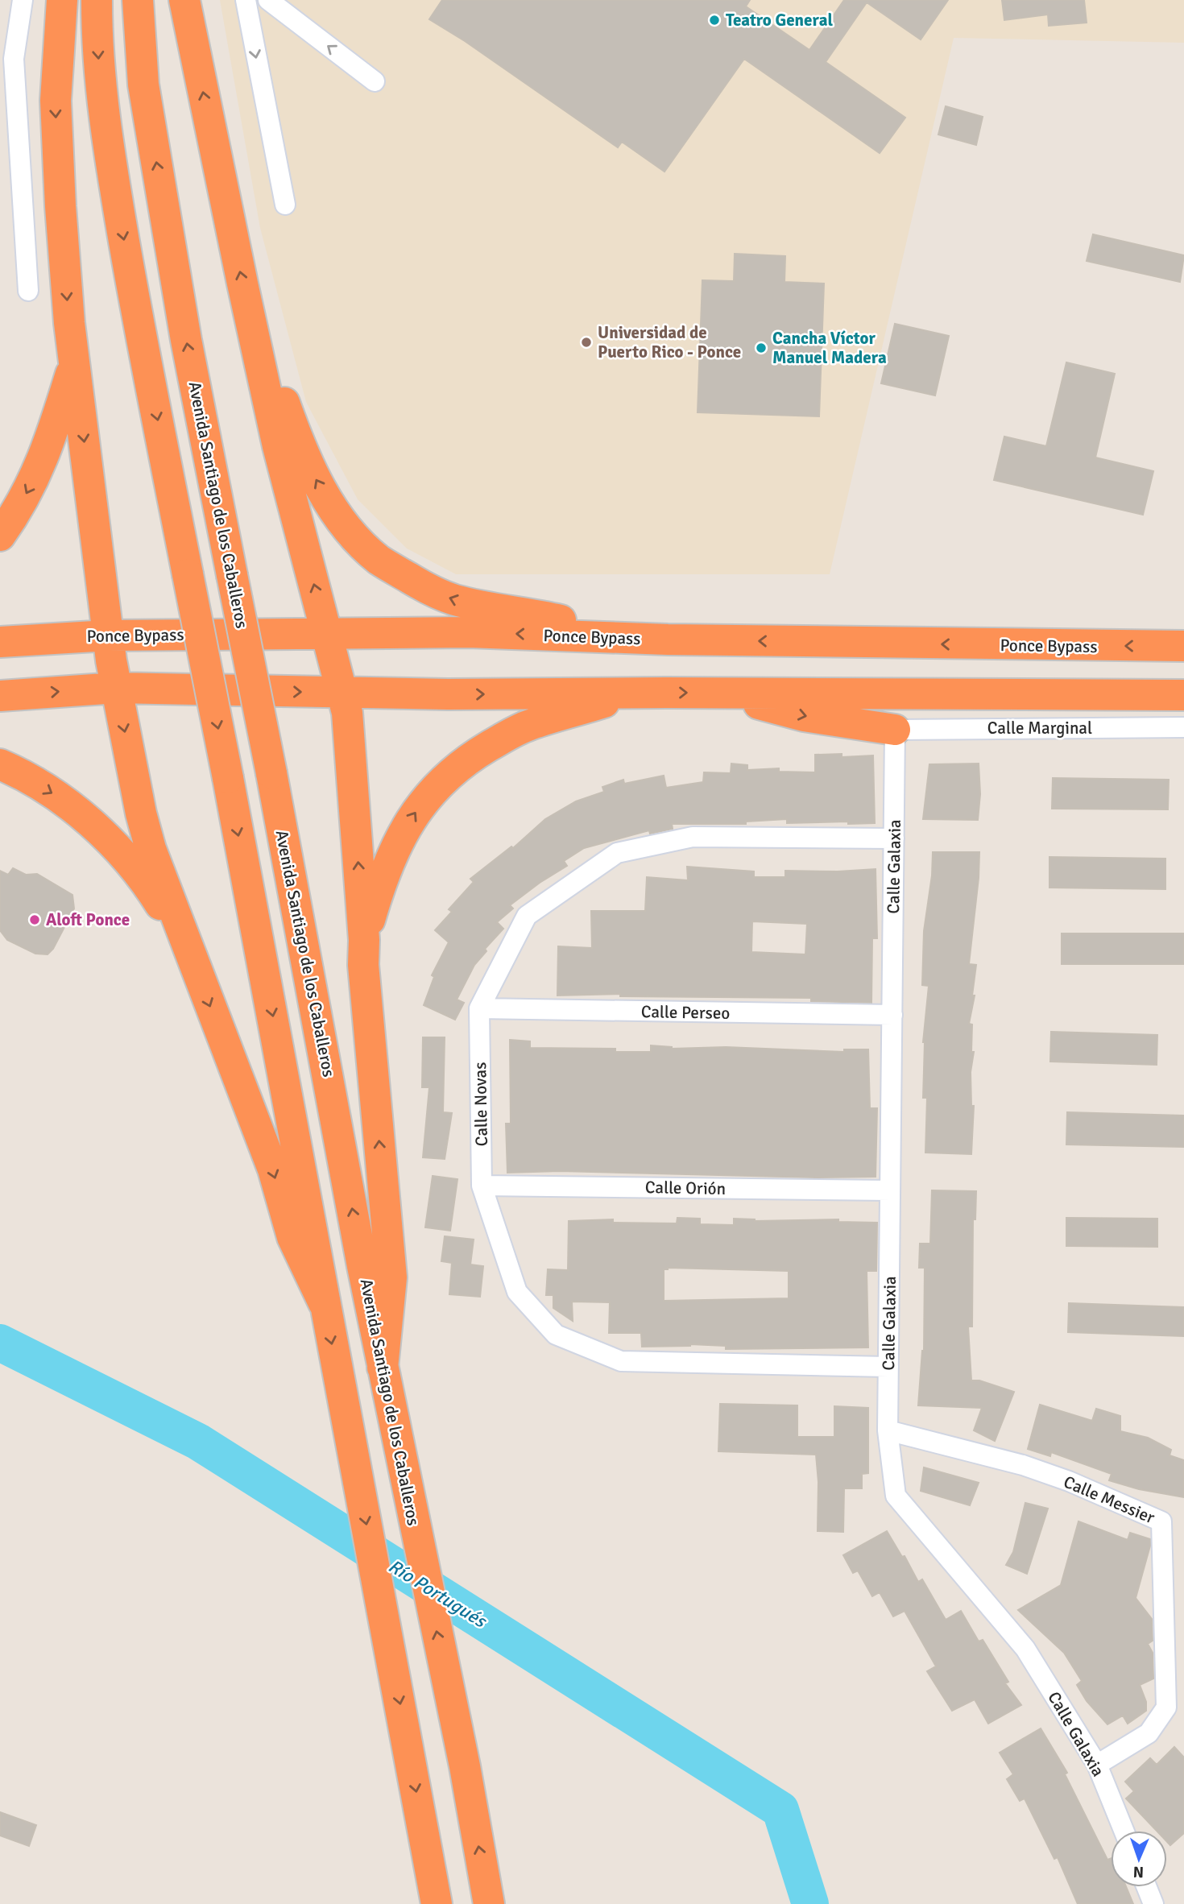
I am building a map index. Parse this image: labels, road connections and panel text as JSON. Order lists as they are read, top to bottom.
{
  "streets": {
    "highway": ["Avenida Santiago de los Caballeros", "Ponce Bypass"],
    "street": [
      "Calle Marginal",
      "Calle Galaxia",
      "Calle Perseo",
      "Calle Novas",
      "Calle Orión",
      "Calle Messier"
    ]
  },
  "crossings": [
    ["Calle Marginal", "Calle Galaxia"],
    ["Calle Galaxia", "Calle Perseo"],
    ["Calle Galaxia", "Calle Novas"],
    ["Calle Galaxia", "Calle Orión"],
    ["Calle Galaxia", "Calle Messier"],
    ["Calle Perseo", "Calle Novas"],
    ["Calle Novas", "Calle Orión"]
  ],
  "water": ["Río Portugués"],
  "places": [
    "Teatro General",
    "Universidad de Puerto Rico - Ponce",
    "Cancha Víctor Manuel Madera",
    "Aloft Ponce"
  ],
  "north": "bottom"
}
